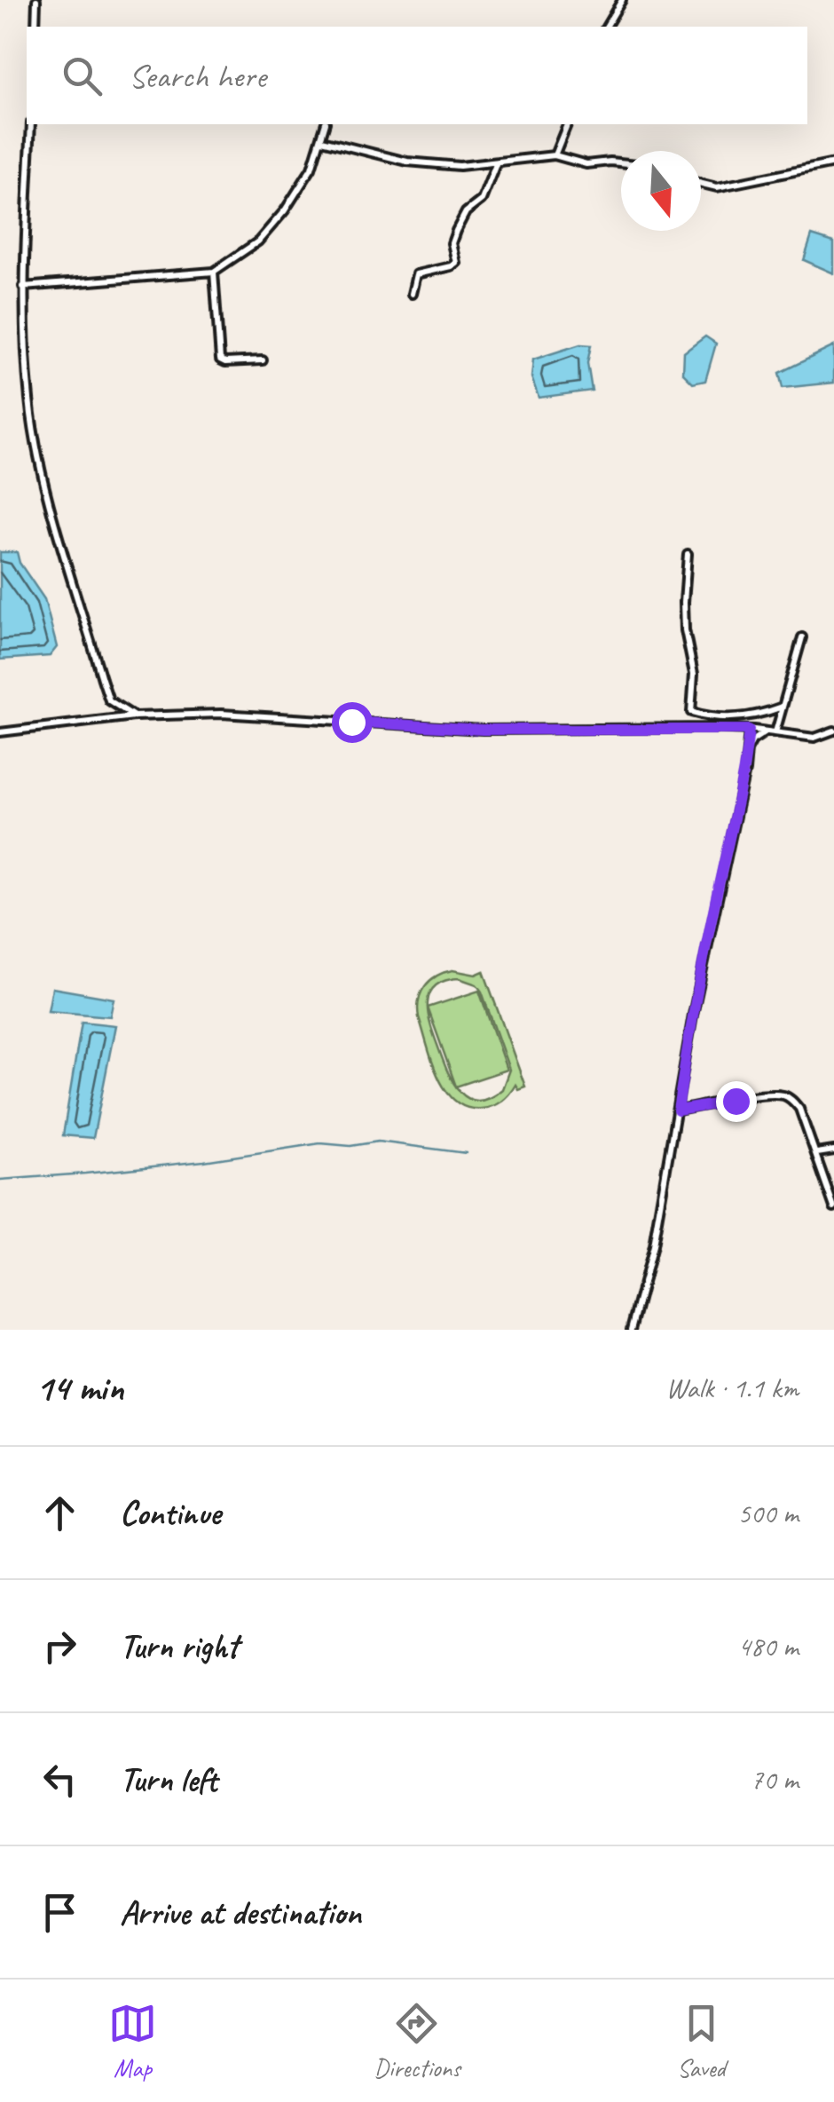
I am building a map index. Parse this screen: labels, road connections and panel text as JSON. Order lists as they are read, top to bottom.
{
  "north": "bottom",
  "page": {
    "search": "Search here",
    "heading": ["14 min", "Walk · 1.1 km"],
    "list": [
      ["Continue", "500 m"],
      ["Turn right", "480 m"],
      ["Turn left", "70 m"],
      "Arrive at destination"
    ],
    "nav": ["Map", "Directions", "Saved"]
  }
}
